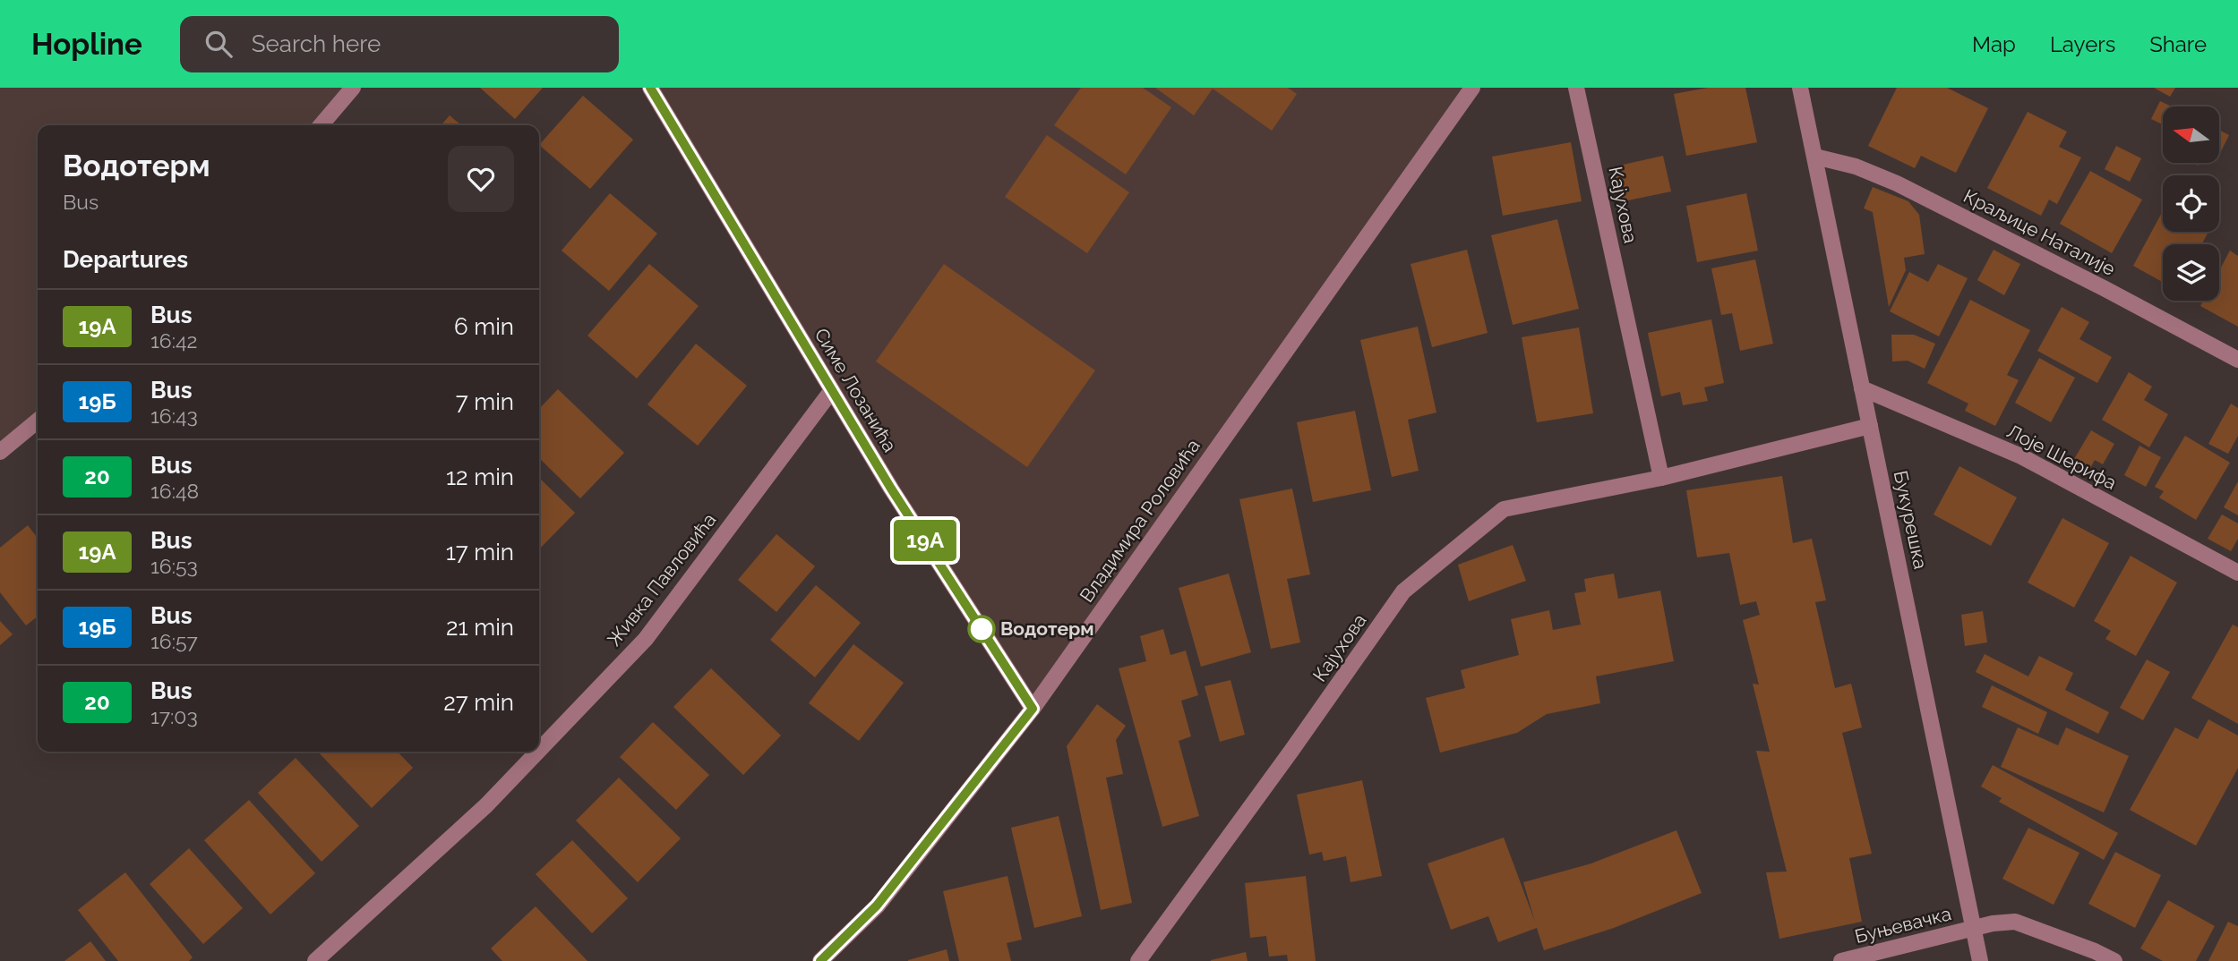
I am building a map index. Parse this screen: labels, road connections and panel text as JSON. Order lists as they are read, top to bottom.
{
  "streets": {
    "street": [
      "Кајухова",
      "Краљице Наталије",
      "Симе Лозанића",
      "Лоје Шерифа",
      "Букурешка",
      "Владимира Роловића",
      "Живка Павловића",
      "Буњевачка"
    ]
  },
  "crossings": [
    ["Кајухова", "Букурешка"],
    ["Краљице Наталије", "Букурешка"],
    ["Симе Лозанића", "Владимира Роловића"],
    ["Симе Лозанића", "Живка Павловића"],
    ["Лоје Шерифа", "Букурешка"],
    ["Букурешка", "Буњевачка"]
  ],
  "places": ["Водотерм"],
  "lines": ["bus line 19А"],
  "north": "left",
  "page": {
    "header": "Hopline",
    "search": "Search here",
    "nav": ["Map", "Layers", "Share"],
    "on_map": "19А",
    "heading": [
      ["Водотерм", "Bus"],
      "Departures"
    ],
    "list": [
      {
        "mark": "19А",
        "name": "Bus",
        "note": "16:42",
        "value": "6 min"
      },
      {
        "mark": "19Б",
        "name": "Bus",
        "note": "16:43",
        "value": "7 min"
      },
      {
        "mark": "20",
        "name": "Bus",
        "note": "16:48",
        "value": "12 min"
      },
      {
        "mark": "19А",
        "name": "Bus",
        "note": "16:53",
        "value": "17 min"
      },
      {
        "mark": "19Б",
        "name": "Bus",
        "note": "16:57",
        "value": "21 min"
      },
      {
        "mark": "20",
        "name": "Bus",
        "note": "17:03",
        "value": "27 min"
      }
    ]
  }
}
